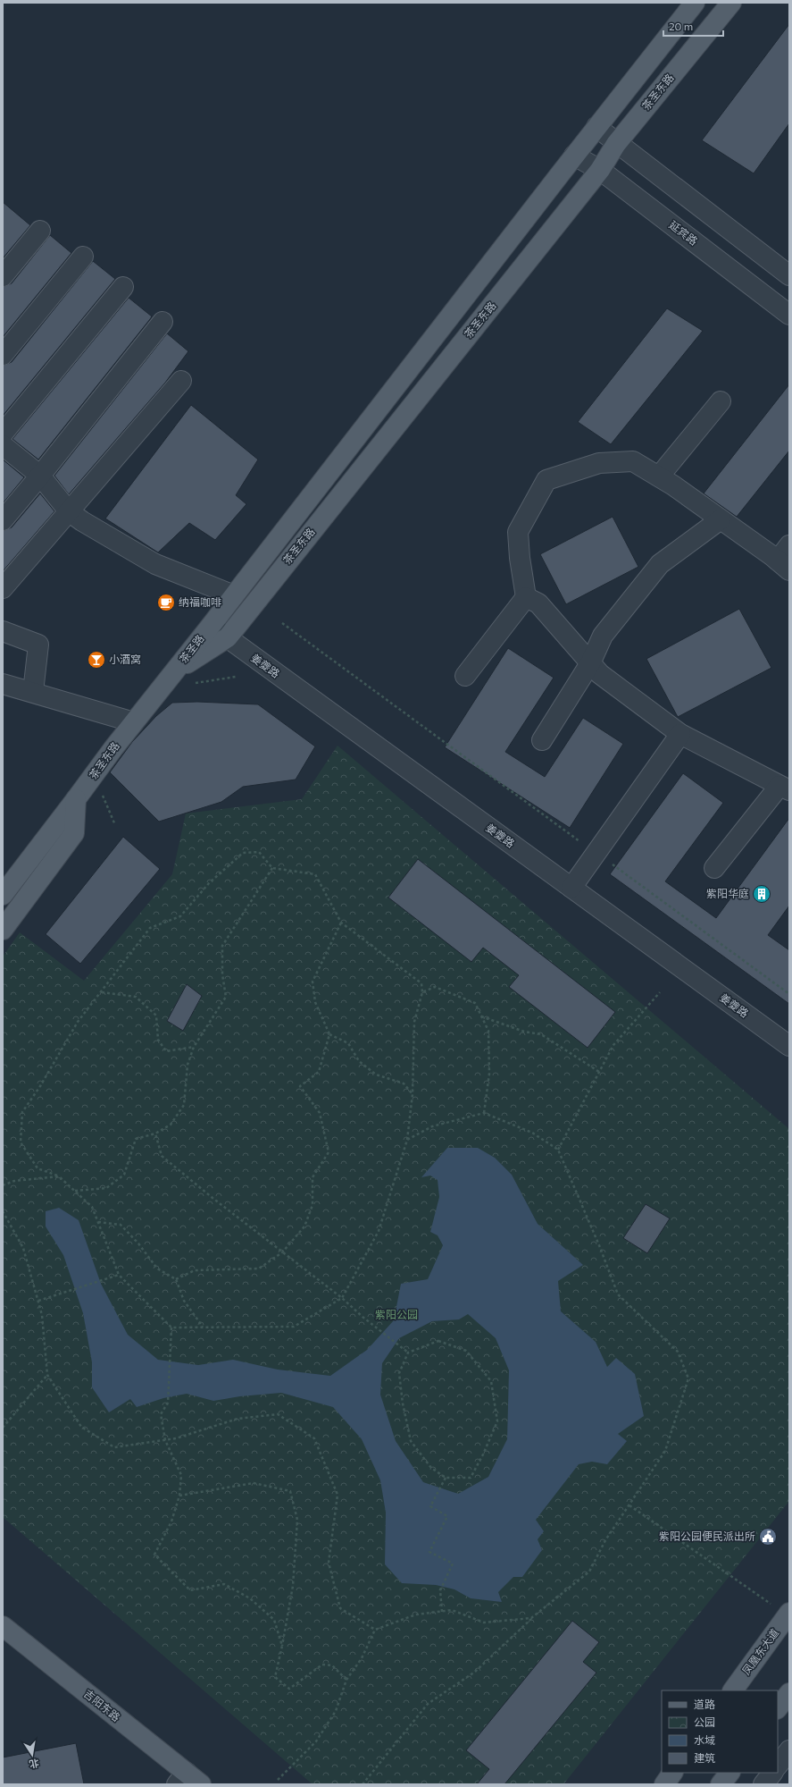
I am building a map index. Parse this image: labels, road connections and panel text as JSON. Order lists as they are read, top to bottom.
{
  "streets": {
    "main road": [
      "茶圣东路",
      "茶圣路",
      "凤凰东大道",
      "吉阳东路"
    ],
    "street": ["延宾路", "姜夔路"]
  },
  "crossings": [
    ["茶圣东路", "延宾路"],
    ["茶圣东路", "茶圣路"],
    ["茶圣东路", "姜夔路"],
    ["茶圣路", "姜夔路"]
  ],
  "parks": ["紫阳公园"],
  "places": {
    "cafe": ["纳福咖啡"],
    "bar": ["小酒窝"],
    "building": ["紫阳华庭"],
    "public building": ["紫阳公园便民派出所"]
  },
  "legend": [
    "道路",
    "公园",
    "水域",
    "建筑"
  ],
  "scale_bar": "20 m",
  "north": "bottom"
}
